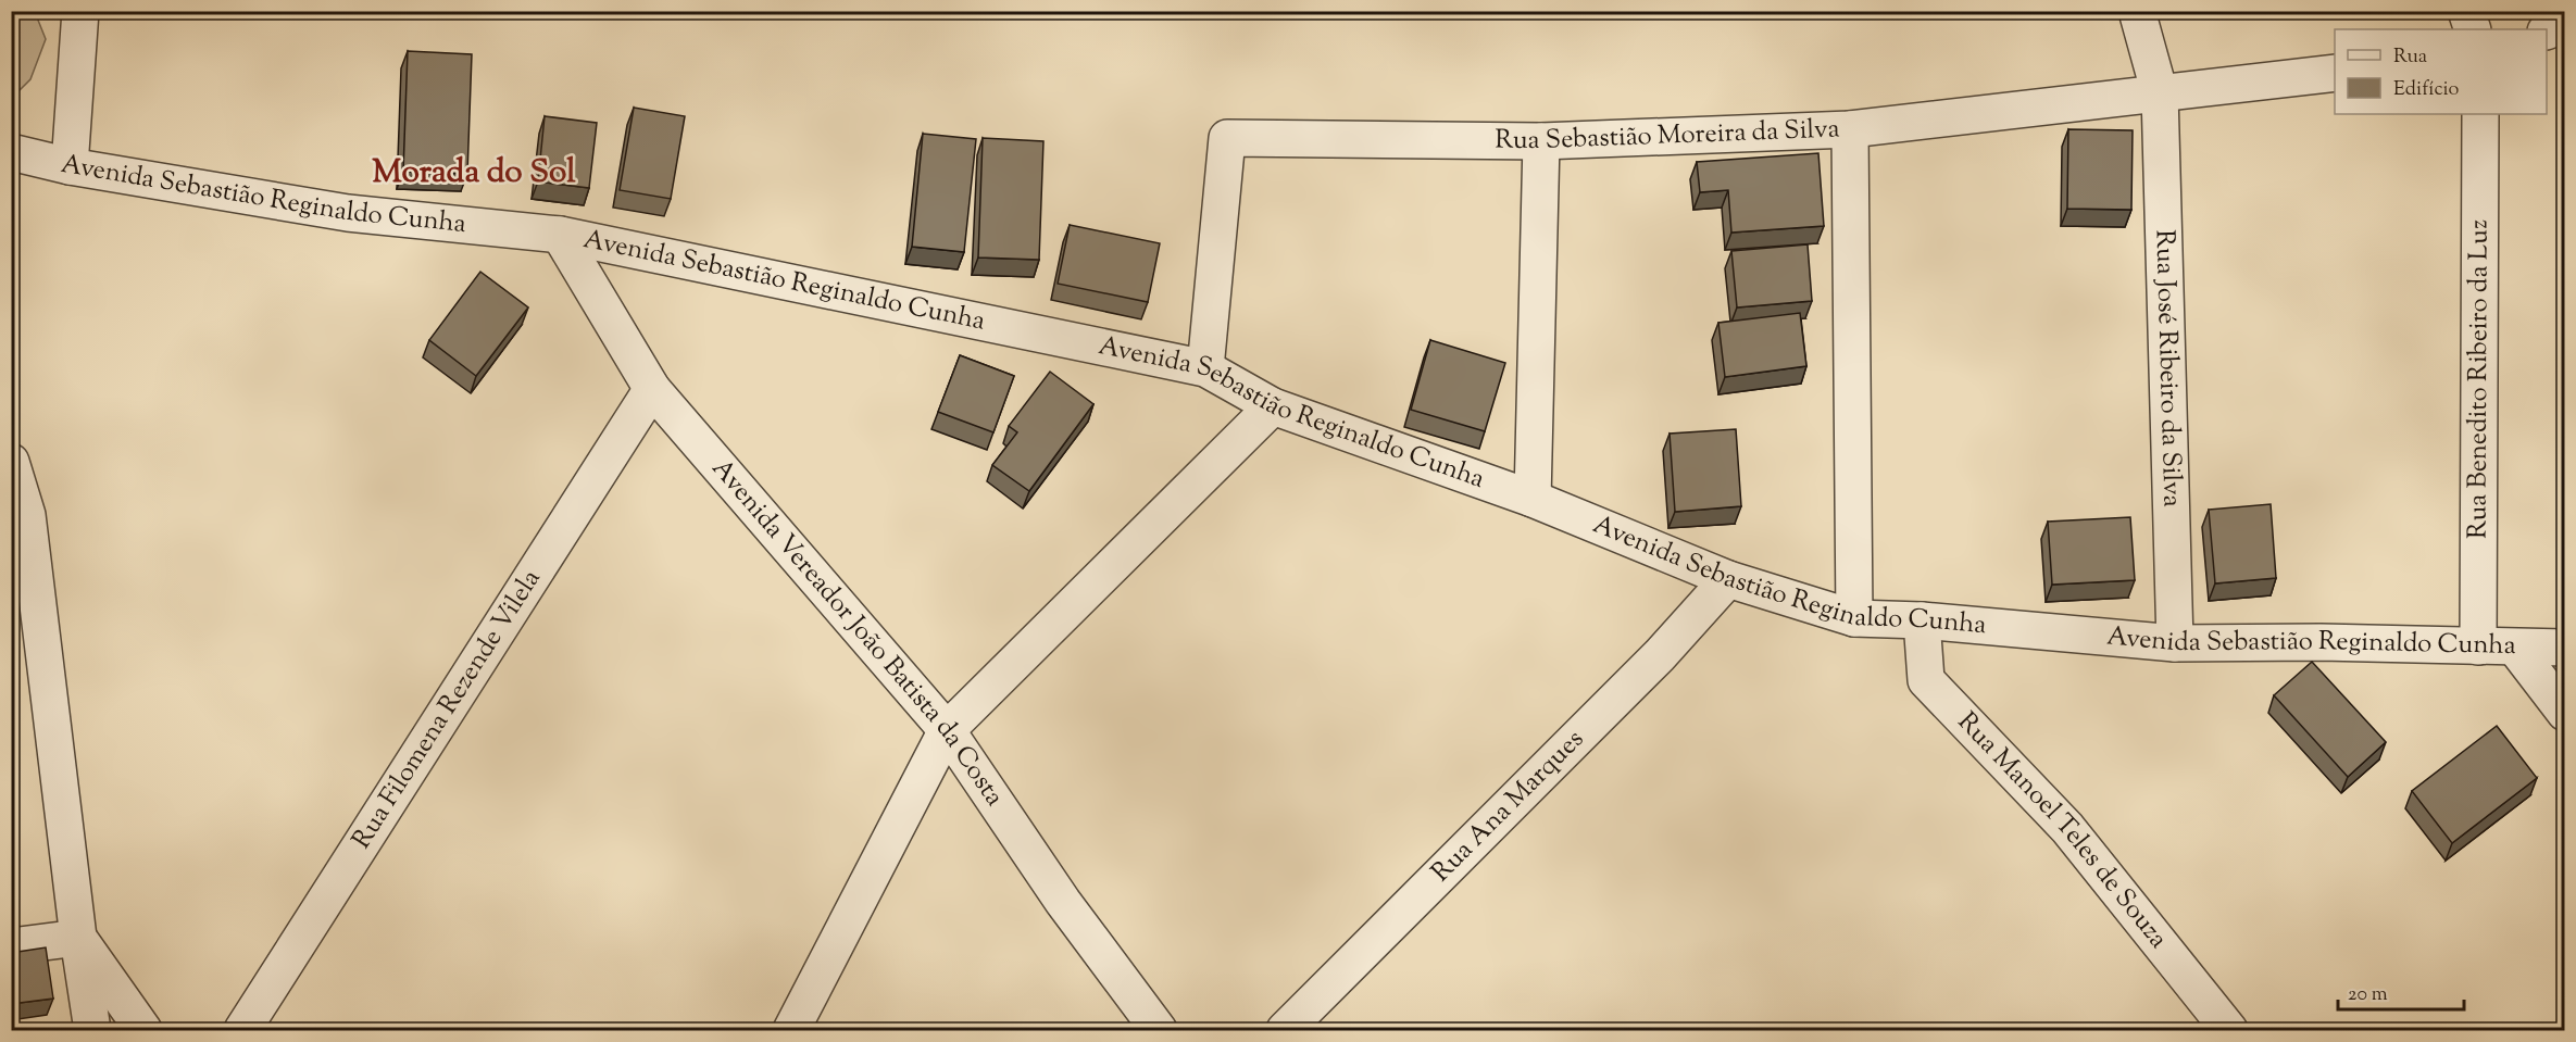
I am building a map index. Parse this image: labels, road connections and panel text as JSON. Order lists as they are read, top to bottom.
{
  "streets": {
    "street": [
      "Rua Sebastião Moreira da Silva",
      "Avenida Sebastião Reginaldo Cunha",
      "Rua José Ribeiro da Silva",
      "Rua Benedito Ribeiro da Luz",
      "Avenida Vereador João Batista da Costa",
      "Rua Filomena Rezende Vilela",
      "Rua Ana Marques",
      "Rua Manoel Teles de Souza"
    ]
  },
  "crossings": [
    ["Rua Sebastião Moreira da Silva", "Avenida Sebastião Reginaldo Cunha"],
    ["Rua Sebastião Moreira da Silva", "Rua José Ribeiro da Silva"],
    ["Avenida Sebastião Reginaldo Cunha", "Rua José Ribeiro da Silva"],
    ["Avenida Sebastião Reginaldo Cunha", "Rua Benedito Ribeiro da Luz"],
    ["Avenida Sebastião Reginaldo Cunha", "Avenida Vereador João Batista da Costa"],
    ["Avenida Sebastião Reginaldo Cunha", "Rua Ana Marques"],
    ["Avenida Sebastião Reginaldo Cunha", "Rua Manoel Teles de Souza"],
    ["Avenida Vereador João Batista da Costa", "Rua Filomena Rezende Vilela"]
  ],
  "districts": ["Morada do Sol"],
  "legend": ["Rua", "Edifício"],
  "scale_bar": "20 m"
}
